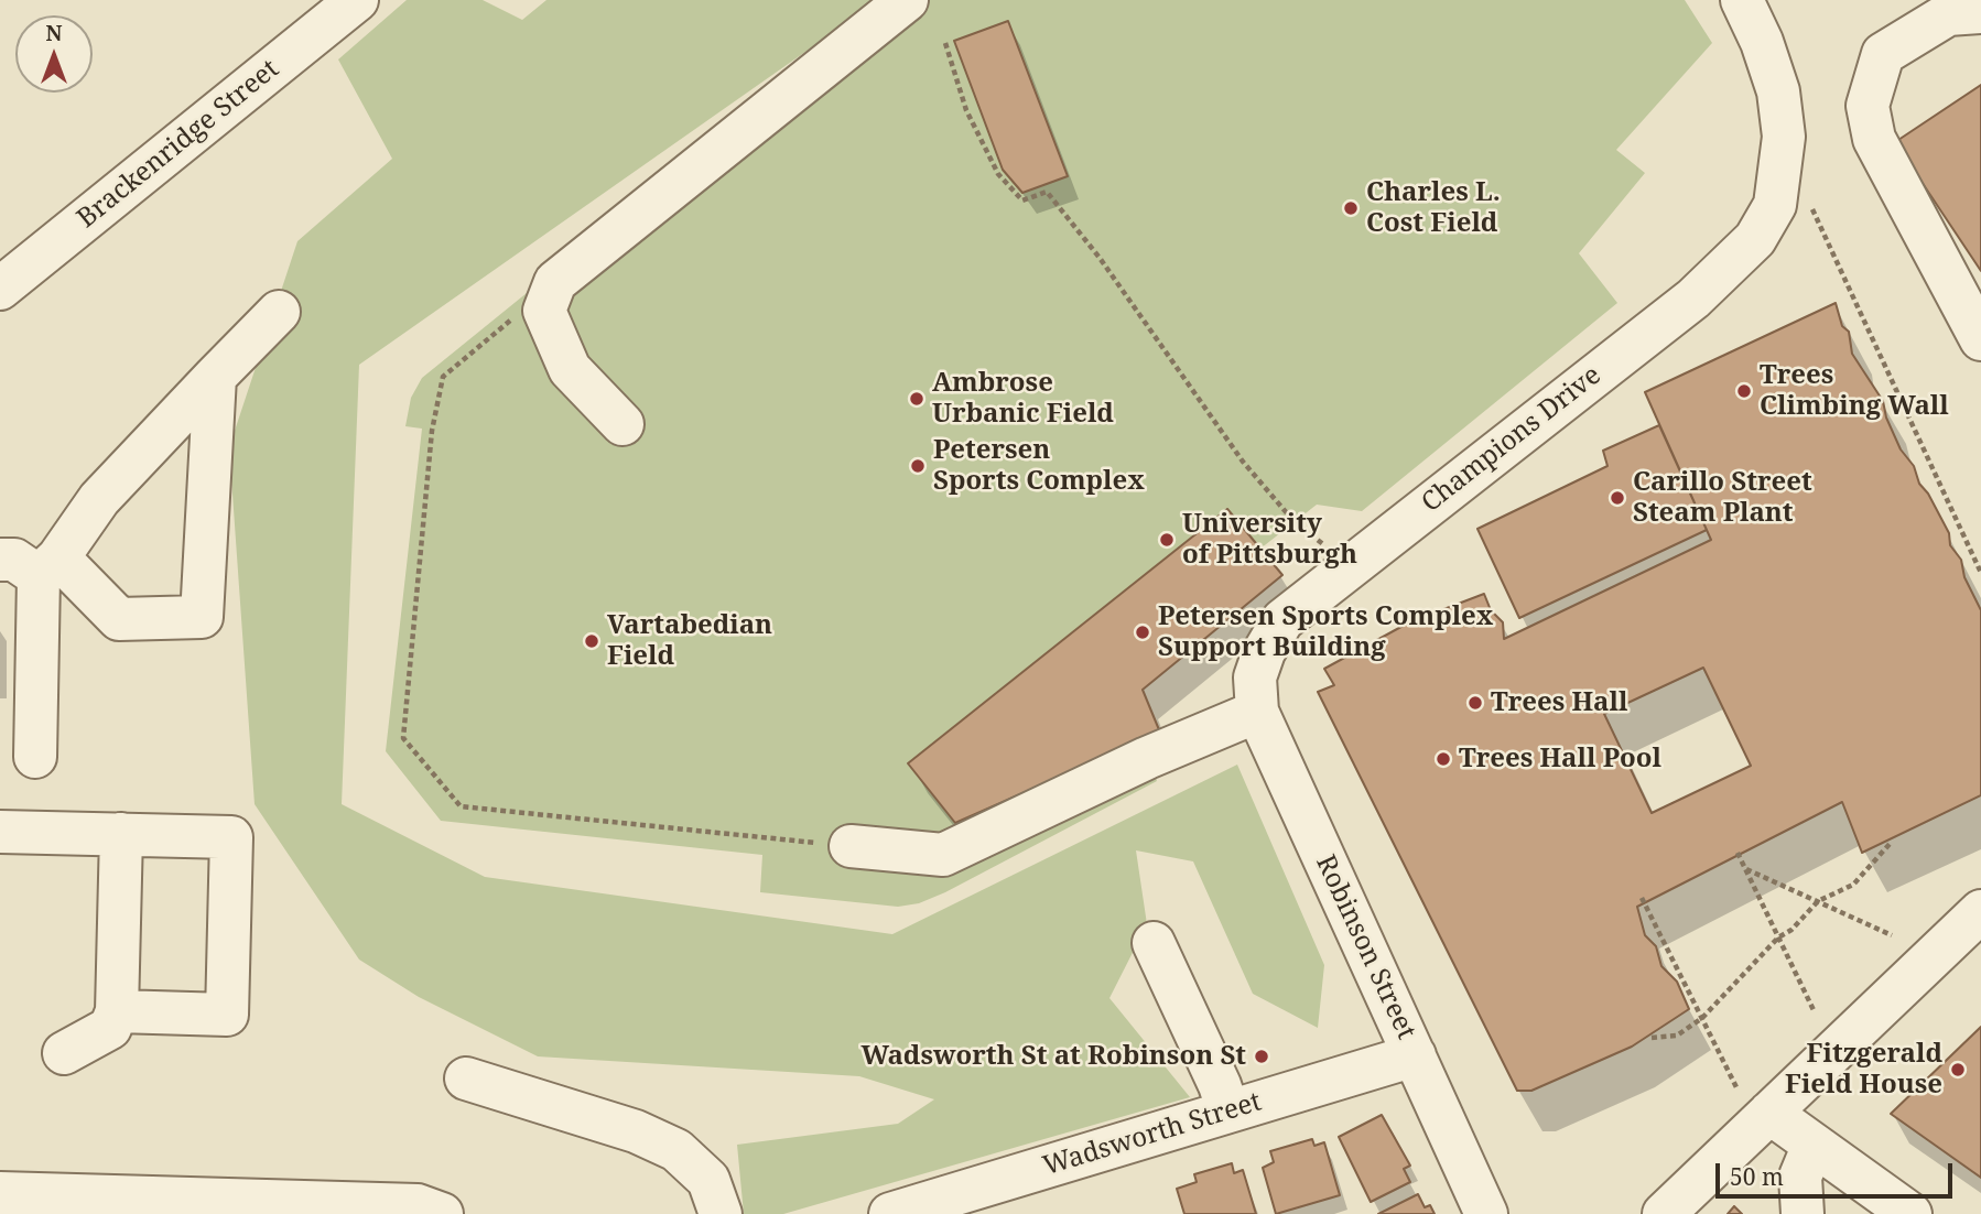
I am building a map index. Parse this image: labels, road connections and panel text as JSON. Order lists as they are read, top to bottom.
{
  "streets": {
    "street": [
      "Brackenridge Street",
      "Champions Drive",
      "Robinson Street",
      "Wadsworth Street"
    ]
  },
  "crossings": [
    ["Champions Drive", "Robinson Street"],
    ["Robinson Street", "Wadsworth Street"]
  ],
  "places": [
    "Charles L. Cost Field",
    "Trees Climbing Wall",
    "Ambrose Urbanic Field",
    "Petersen Sports Complex",
    "Carillo Street Steam Plant",
    "University of Pittsburgh",
    "Petersen Sports Complex Support Building",
    "Vartabedian Field",
    "Trees Hall",
    "Trees Hall Pool",
    "Wadsworth St at Robinson St",
    "Fitzgerald Field House"
  ],
  "scale_bar": "50 m",
  "north": "top"
}
